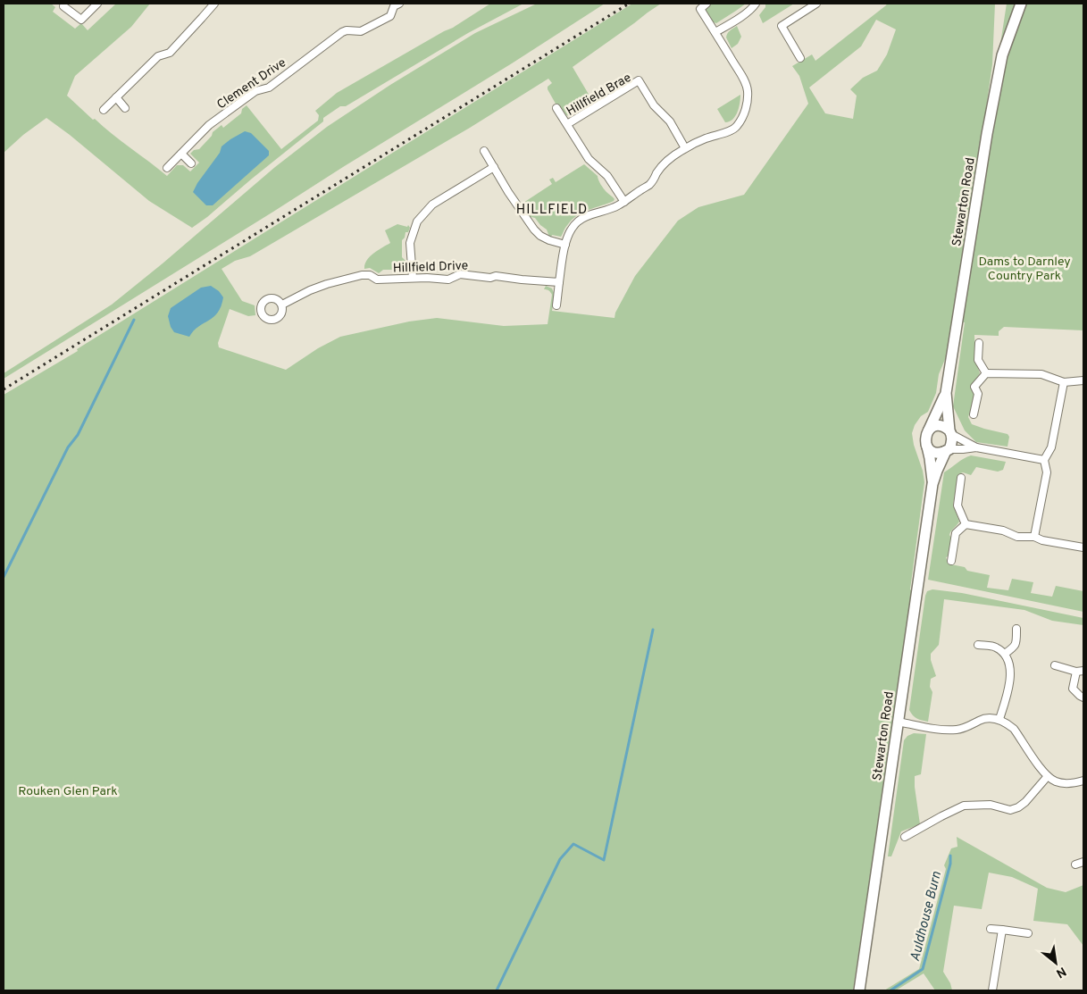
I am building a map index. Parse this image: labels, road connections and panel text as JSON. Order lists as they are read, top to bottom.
{
  "streets": {
    "main road": ["Stewarton Road"],
    "street": ["Clement Drive", "Hillfield Brae", "Hillfield Drive"]
  },
  "districts": ["HILLFIELD"],
  "water": ["Auldhouse Burn"],
  "parks": ["Dams to Darnley Country Park", "Rouken Glen Park"],
  "north": "bottom right"
}
